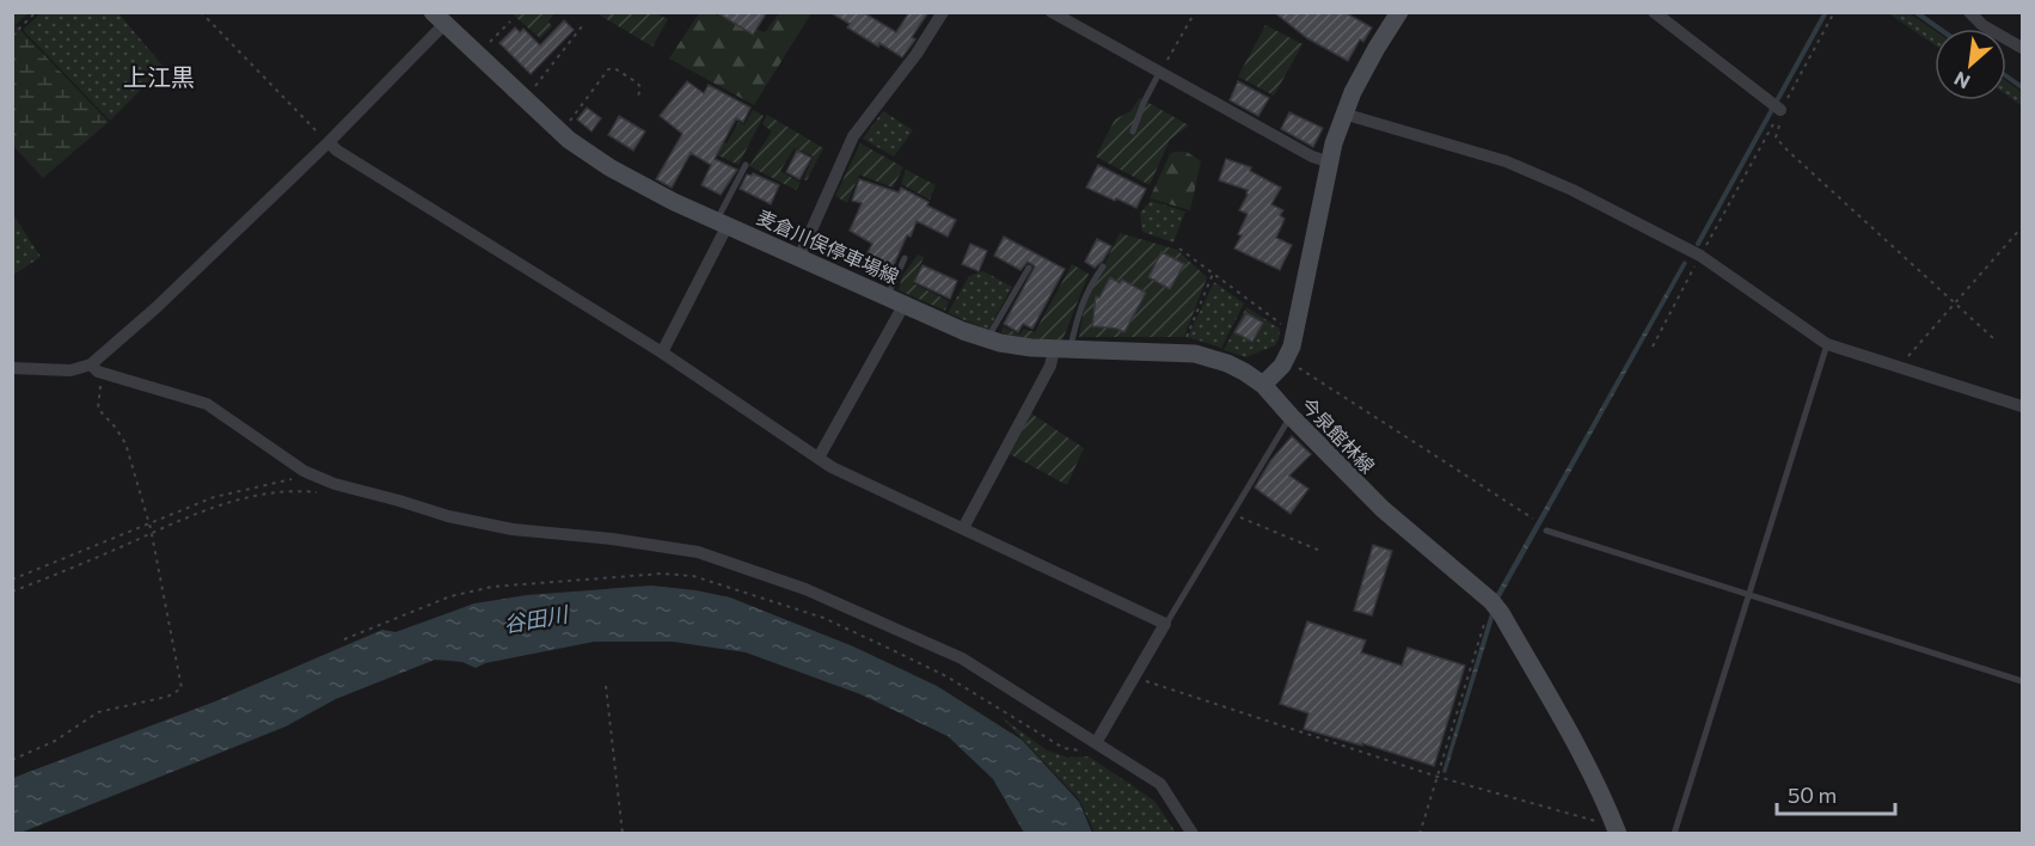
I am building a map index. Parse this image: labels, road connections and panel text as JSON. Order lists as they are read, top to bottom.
{
  "streets": {
    "main road": ["麦倉川俣停車場線", "今泉館林線"]
  },
  "crossings": [
    ["麦倉川俣停車場線", "今泉館林線"]
  ],
  "districts": ["上江黒"],
  "water": ["谷田川"],
  "scale_bar": "50 m",
  "north": "bottom left"
}
